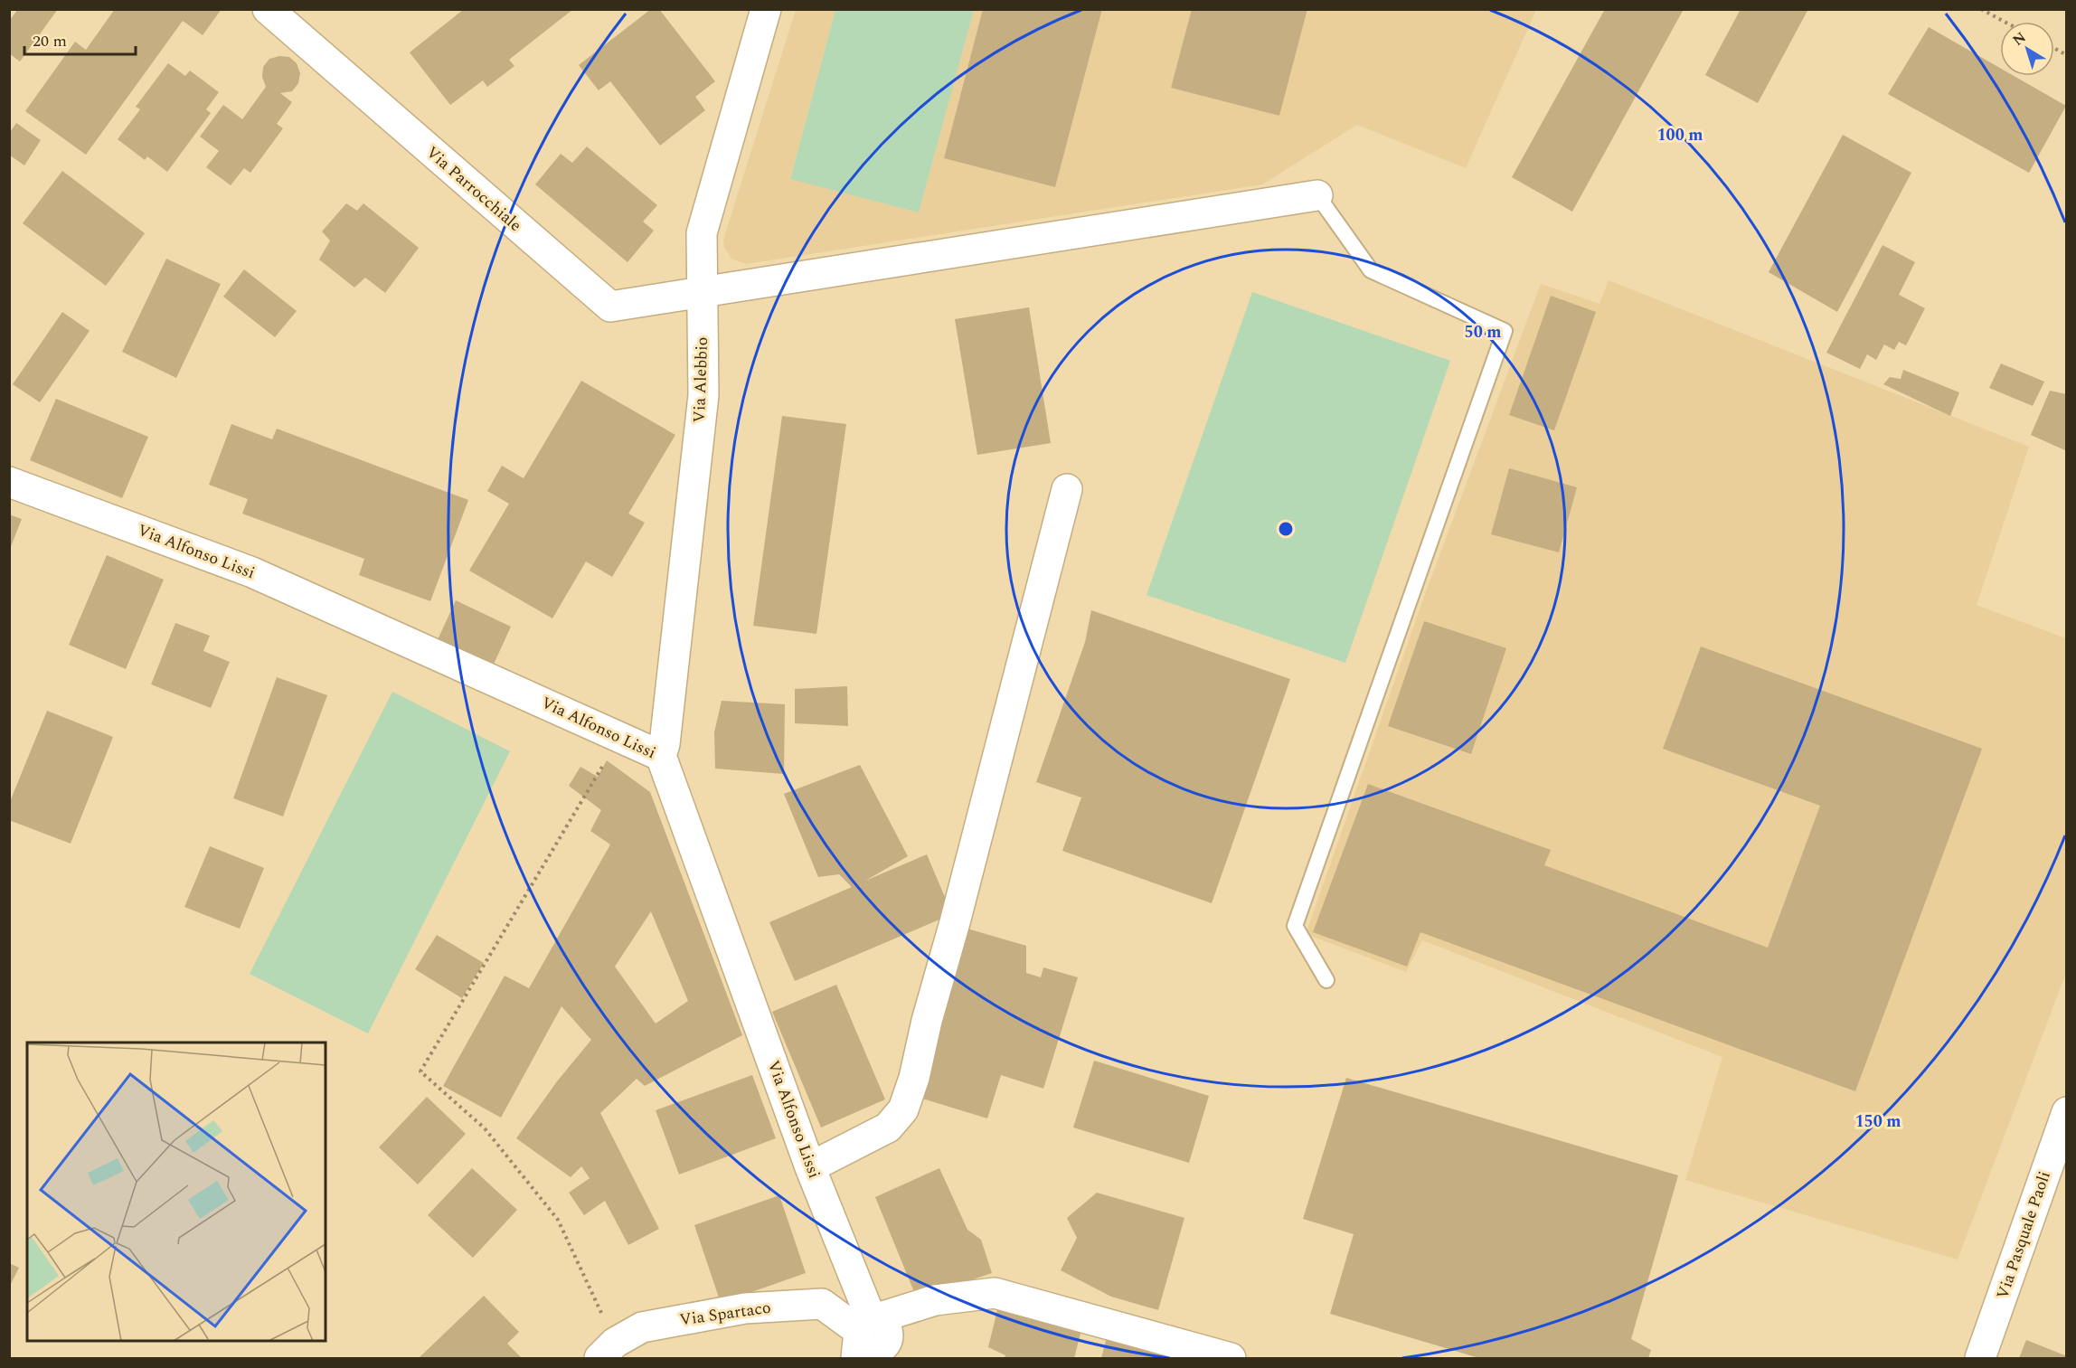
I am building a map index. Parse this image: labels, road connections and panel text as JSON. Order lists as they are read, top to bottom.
{
  "streets": {
    "street": [
      "Via Parrocchiale",
      "Via Alebbio",
      "Via Alfonso Lissi",
      "Via Pasquale Paoli",
      "Via Spartaco"
    ]
  },
  "crossings": [
    ["Via Parrocchiale", "Via Alebbio"],
    ["Via Alebbio", "Via Alfonso Lissi"],
    ["Via Alfonso Lissi", "Via Spartaco"]
  ],
  "scale_bar": "20 m",
  "north": "top left",
  "rings": ["100 m", "50 m", "150 m"]
}
